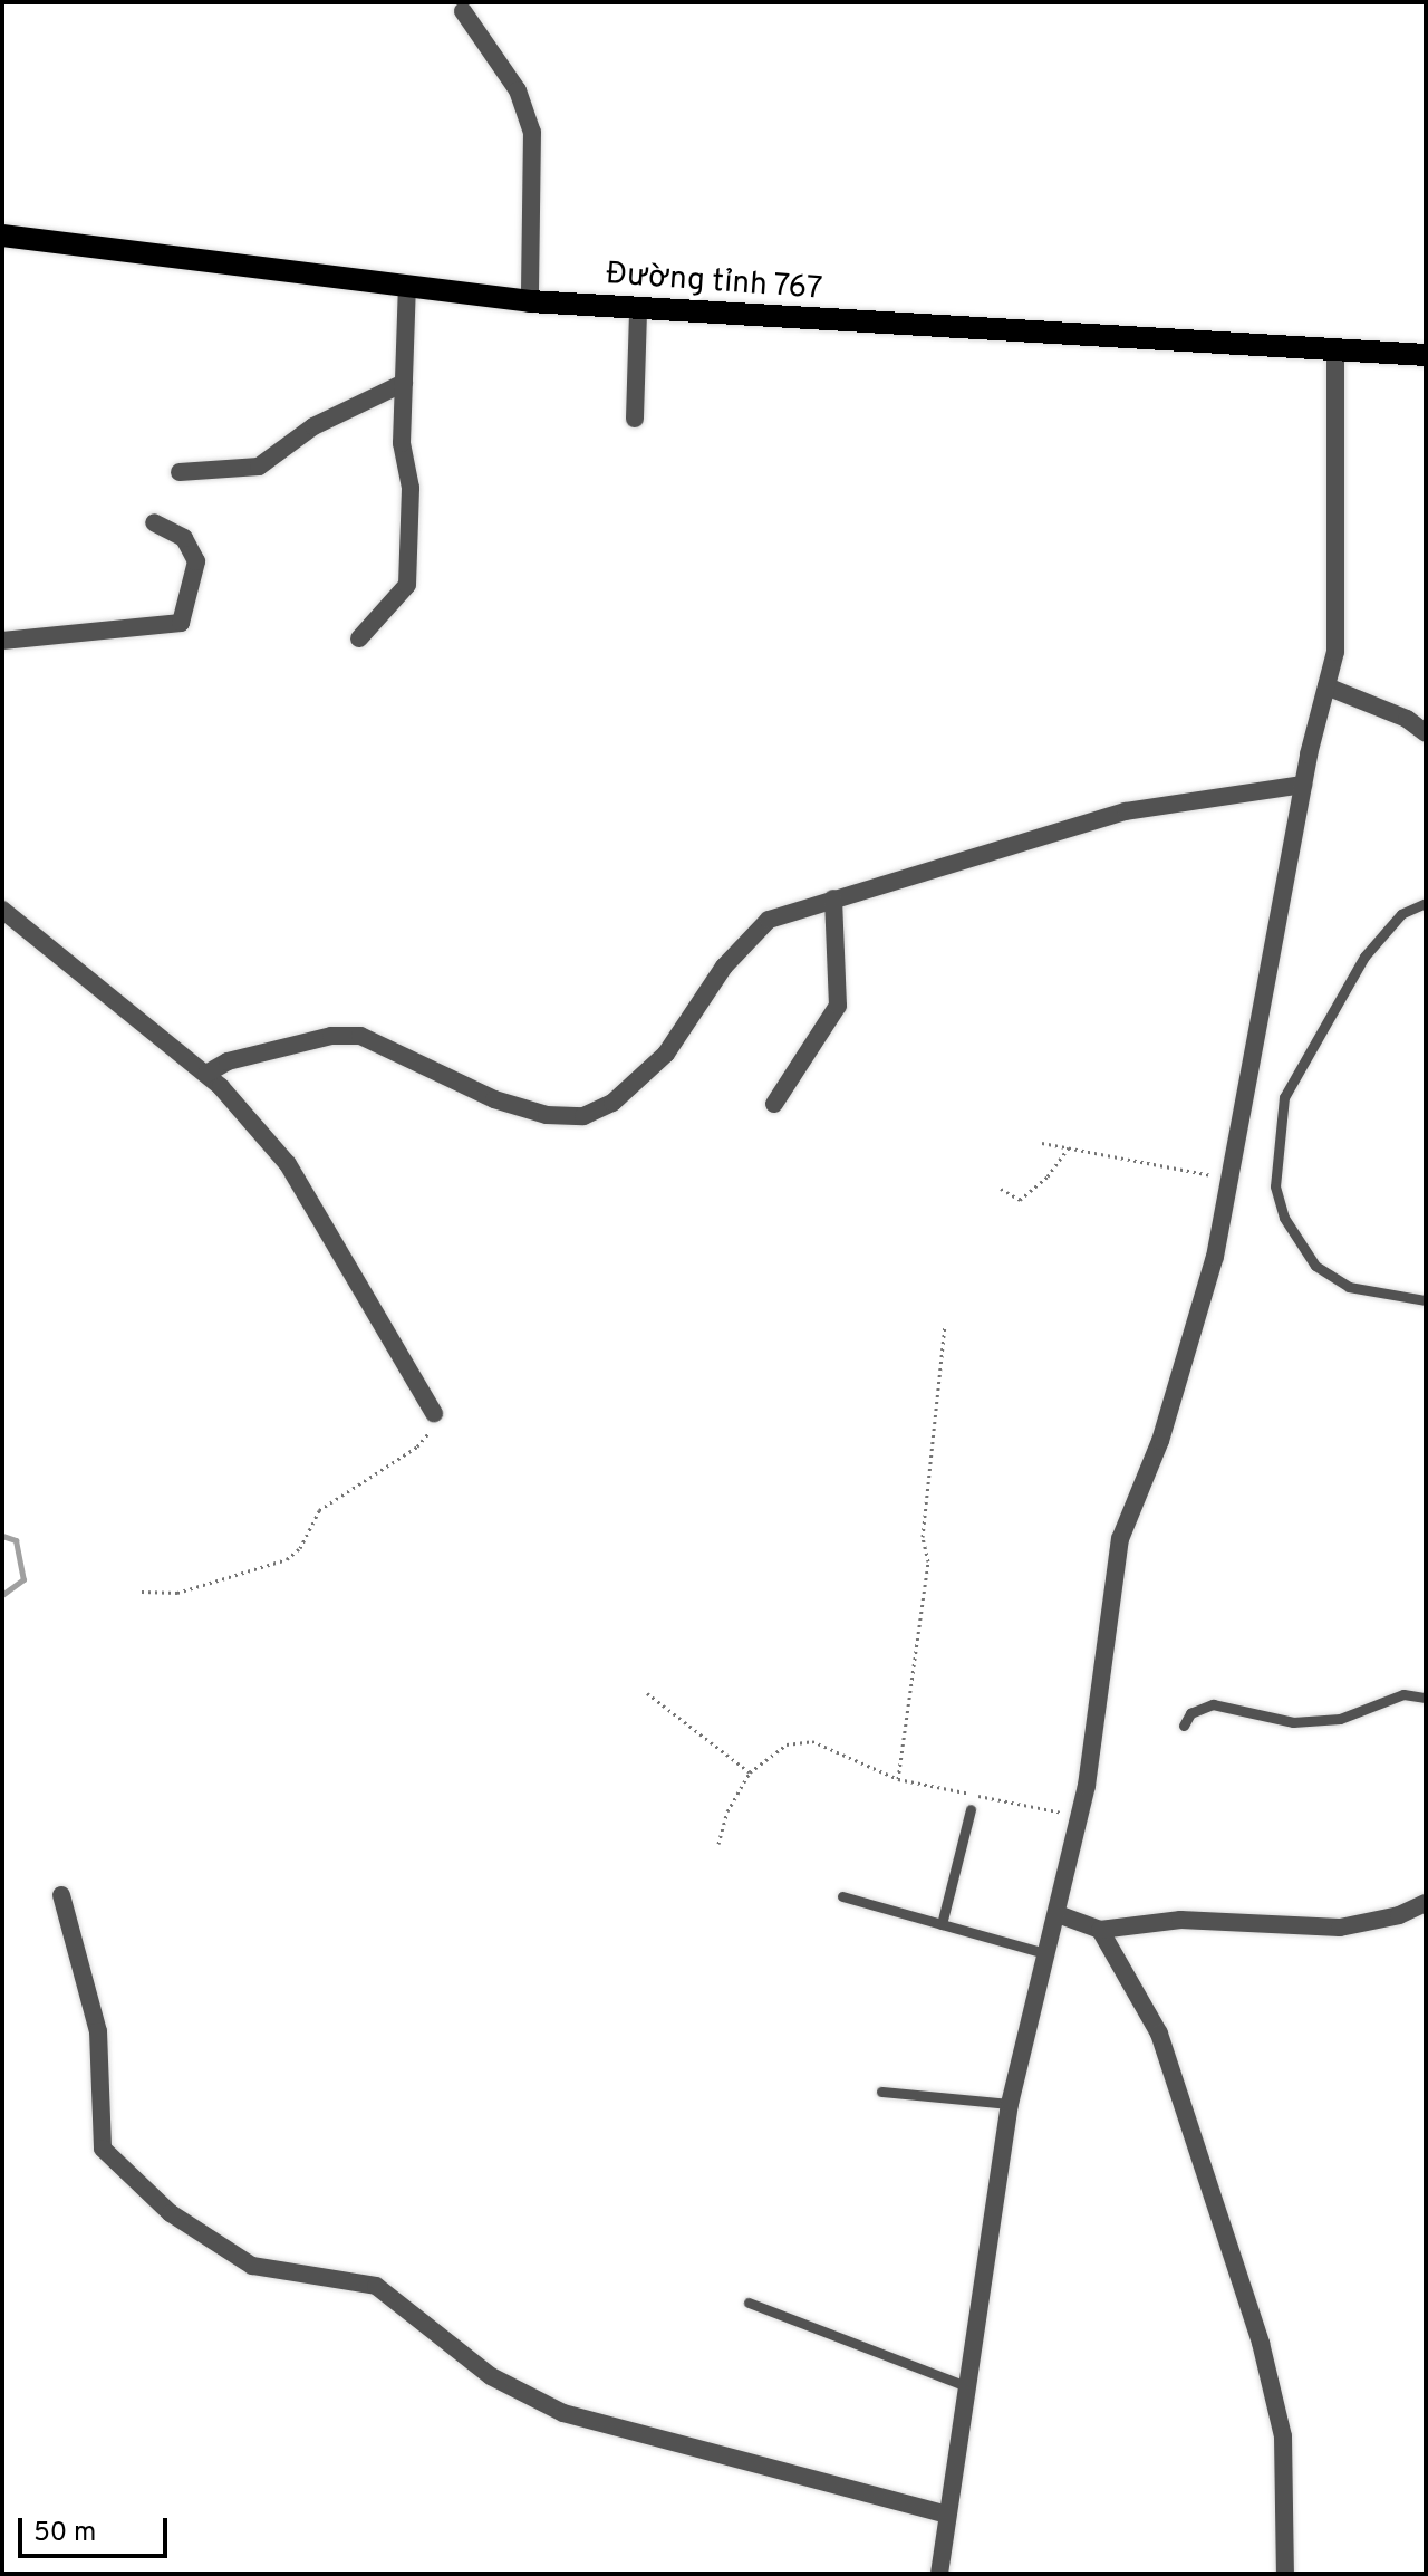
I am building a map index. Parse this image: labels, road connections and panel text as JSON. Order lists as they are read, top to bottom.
{
  "streets": {
    "main road": ["Đường tỉnh 767"]
  },
  "scale_bar": "50 m"
}
